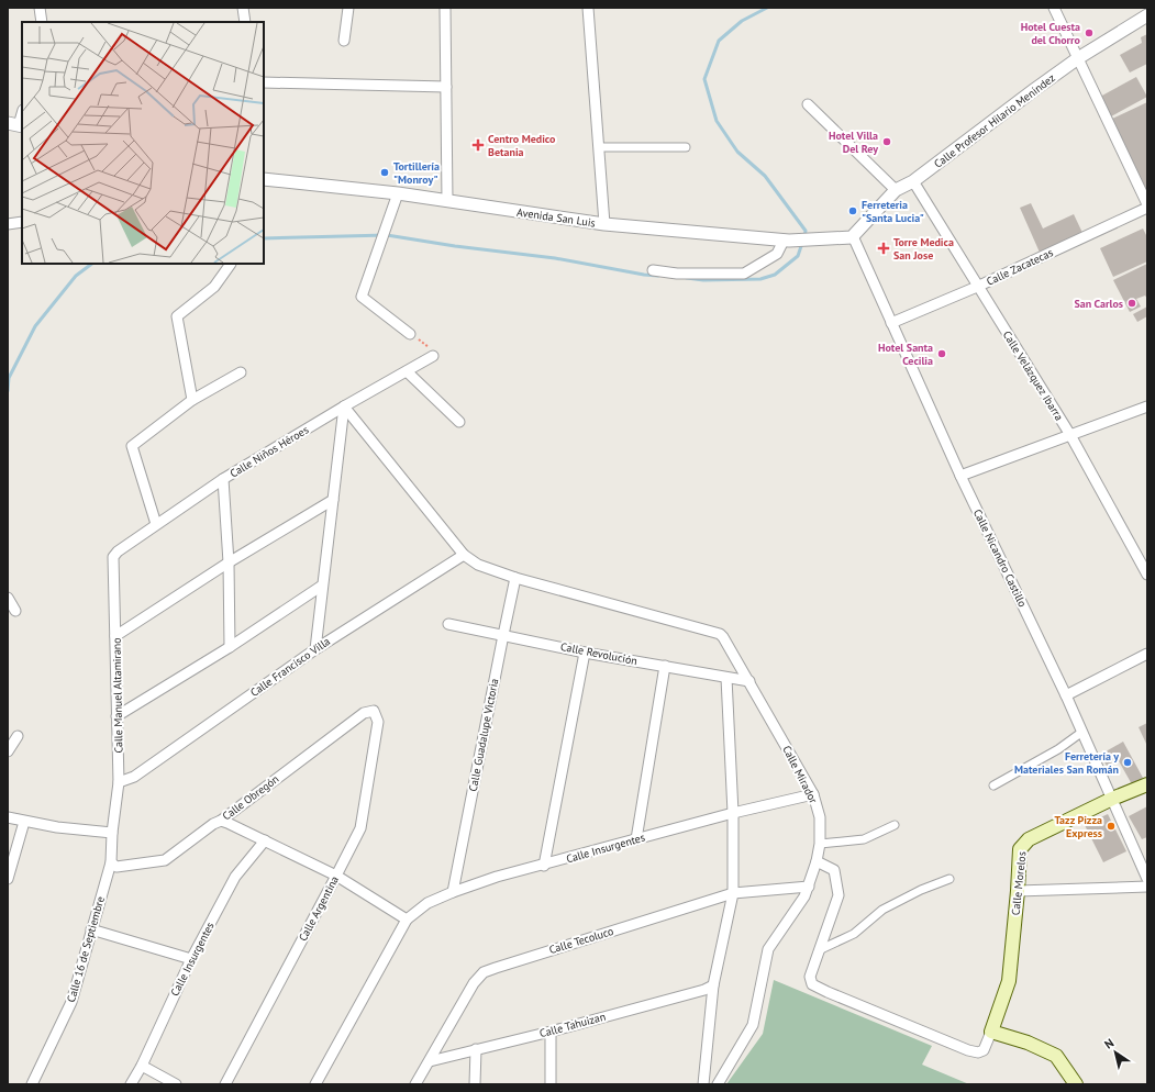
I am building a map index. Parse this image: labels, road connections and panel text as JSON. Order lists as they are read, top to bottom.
{
  "streets": {
    "main road": ["Calle Morelos"],
    "street": [
      "Calle Profesor Hilario Menindez",
      "Avenida San Luis",
      "Calle Zacatecas",
      "Calle Velázquez Ibarra",
      "Calle Niños Héroes",
      "Calle Nicandro Castillo",
      "Calle Revolución",
      "Calle Francisco Villa",
      "Calle Manuel Altamirano",
      "Calle Guadalupe Victoria",
      "Calle Mirador",
      "Calle Obregón",
      "Calle Insurgentes",
      "Calle Argentina",
      "Calle Tecoluco",
      "Calle 16 de Septiembre",
      "Calle Tahuizan"
    ]
  },
  "crossings": [
    ["Calle Profesor Hilario Menindez", "Avenida San Luis"],
    ["Calle Profesor Hilario Menindez", "Calle Velázquez Ibarra"],
    ["Calle Profesor Hilario Menindez", "Calle Nicandro Castillo"],
    ["Avenida San Luis", "Calle Nicandro Castillo"],
    ["Calle Zacatecas", "Calle Velázquez Ibarra"],
    ["Calle Zacatecas", "Calle Nicandro Castillo"],
    ["Calle Niños Héroes", "Calle Manuel Altamirano"],
    ["Calle Nicandro Castillo", "Calle Morelos"],
    ["Calle Revolución", "Calle Guadalupe Victoria"],
    ["Calle Revolución", "Calle Mirador"],
    ["Calle Francisco Villa", "Calle Manuel Altamirano"],
    ["Calle Manuel Altamirano", "Calle 16 de Septiembre"],
    ["Calle Guadalupe Victoria", "Calle Mirador"],
    ["Calle Guadalupe Victoria", "Calle Insurgentes"],
    ["Calle Mirador", "Calle Insurgentes"],
    ["Calle Mirador", "Calle Tecoluco"],
    ["Calle Obregón", "Calle Argentina"],
    ["Calle Obregón", "Calle 16 de Septiembre"],
    ["Calle Tecoluco", "Calle Tahuizan"]
  ],
  "places": {
    "other": [
      "Hotel Cuesta del Chorro",
      "Hotel Villa Del Rey",
      "Tortillería \"Monroy\"",
      "Ferreteria \"Santa Lucia\"",
      "San Carlos",
      "Hotel Santa Cecilia",
      "Ferretería y Materiales San Román",
      "Tazz Pizza Express"
    ],
    "health": ["Centro Medico Betania", "Torre Medica San Jose"]
  },
  "north": "top left"
}
